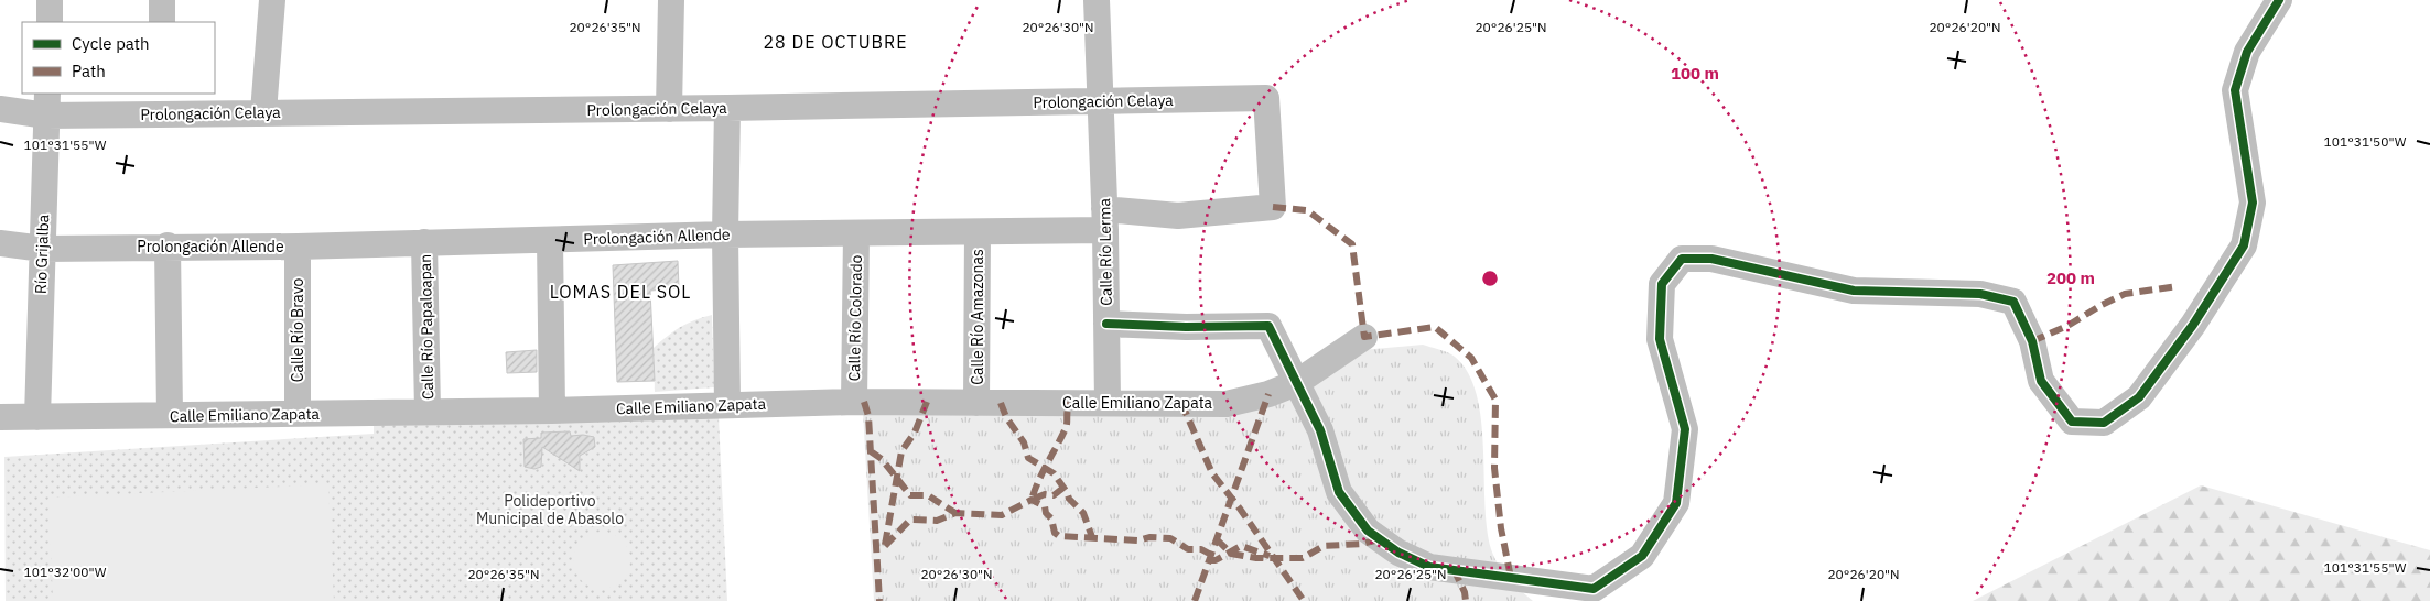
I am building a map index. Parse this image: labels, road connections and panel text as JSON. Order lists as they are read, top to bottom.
{
  "streets": {
    "street": [
      "Prolongación Celaya",
      "Prolongación Allende",
      "Calle Río Lerma",
      "Río Grijalba",
      "Calle Río Amazonas",
      "Calle Río Colorado",
      "Calle Río Papaloapan",
      "Calle Río Bravo",
      "Calle Emiliano Zapata"
    ]
  },
  "crossings": [
    ["Prolongación Celaya", "Prolongación Allende"],
    ["Prolongación Celaya", "Calle Río Lerma"],
    ["Prolongación Celaya", "Río Grijalba"],
    ["Prolongación Allende", "Calle Río Lerma"],
    ["Prolongación Allende", "Río Grijalba"],
    ["Prolongación Allende", "Calle Río Amazonas"],
    ["Prolongación Allende", "Calle Río Colorado"],
    ["Prolongación Allende", "Calle Río Papaloapan"],
    ["Prolongación Allende", "Calle Río Bravo"],
    ["Calle Río Lerma", "Calle Emiliano Zapata"],
    ["Río Grijalba", "Calle Emiliano Zapata"],
    ["Calle Río Amazonas", "Calle Emiliano Zapata"],
    ["Calle Río Colorado", "Calle Emiliano Zapata"],
    ["Calle Río Papaloapan", "Calle Emiliano Zapata"],
    ["Calle Río Bravo", "Calle Emiliano Zapata"]
  ],
  "districts": ["28 DE OCTUBRE", "LOMAS DEL SOL"],
  "parks": ["Polideportivo Municipal de Abasolo"],
  "legend": ["Cycle path", "Path"],
  "coordinates": [
    "20°26'35\"N",
    "20°26'25\"N",
    "20°26'20\"N",
    "20°26'30\"N",
    "101°31'50\"W",
    "101°31'55\"W",
    "101°32'00\"W"
  ],
  "rings": ["100 m", "200 m"]
}
